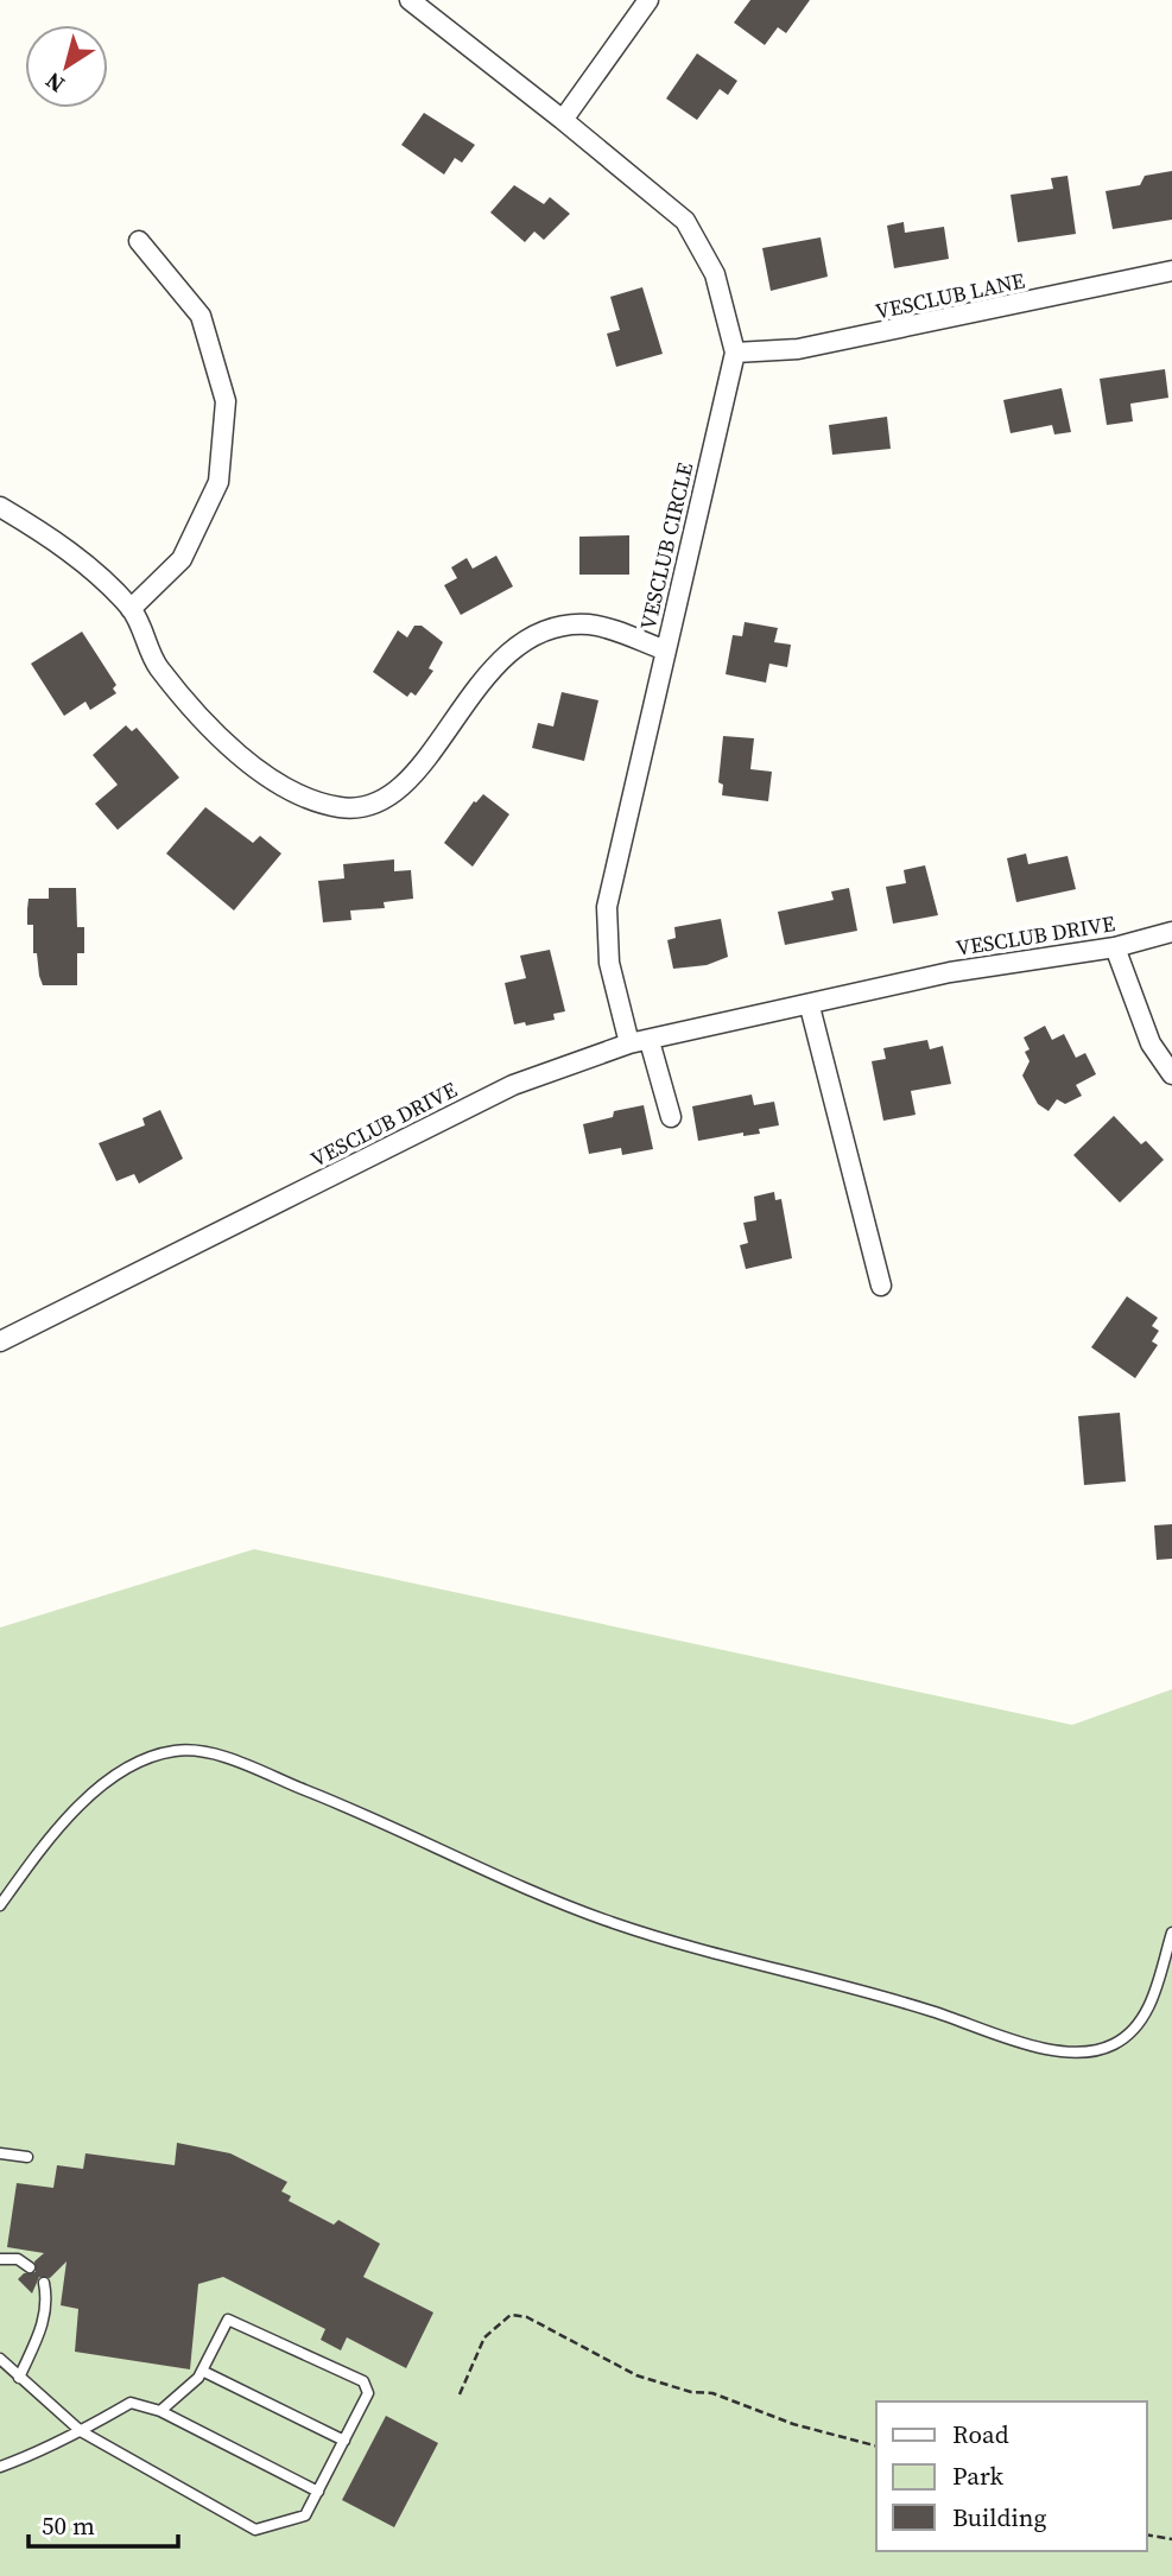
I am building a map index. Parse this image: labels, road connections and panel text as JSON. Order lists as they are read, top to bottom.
{
  "streets": {
    "street": ["VESCLUB LANE", "VESCLUB CIRCLE", "VESCLUB DRIVE"]
  },
  "crossings": [
    ["VESCLUB LANE", "VESCLUB CIRCLE"],
    ["VESCLUB CIRCLE", "VESCLUB DRIVE"]
  ],
  "legend": ["Road", "Park", "Building"],
  "scale_bar": "50 m",
  "north": "bottom left"
}
